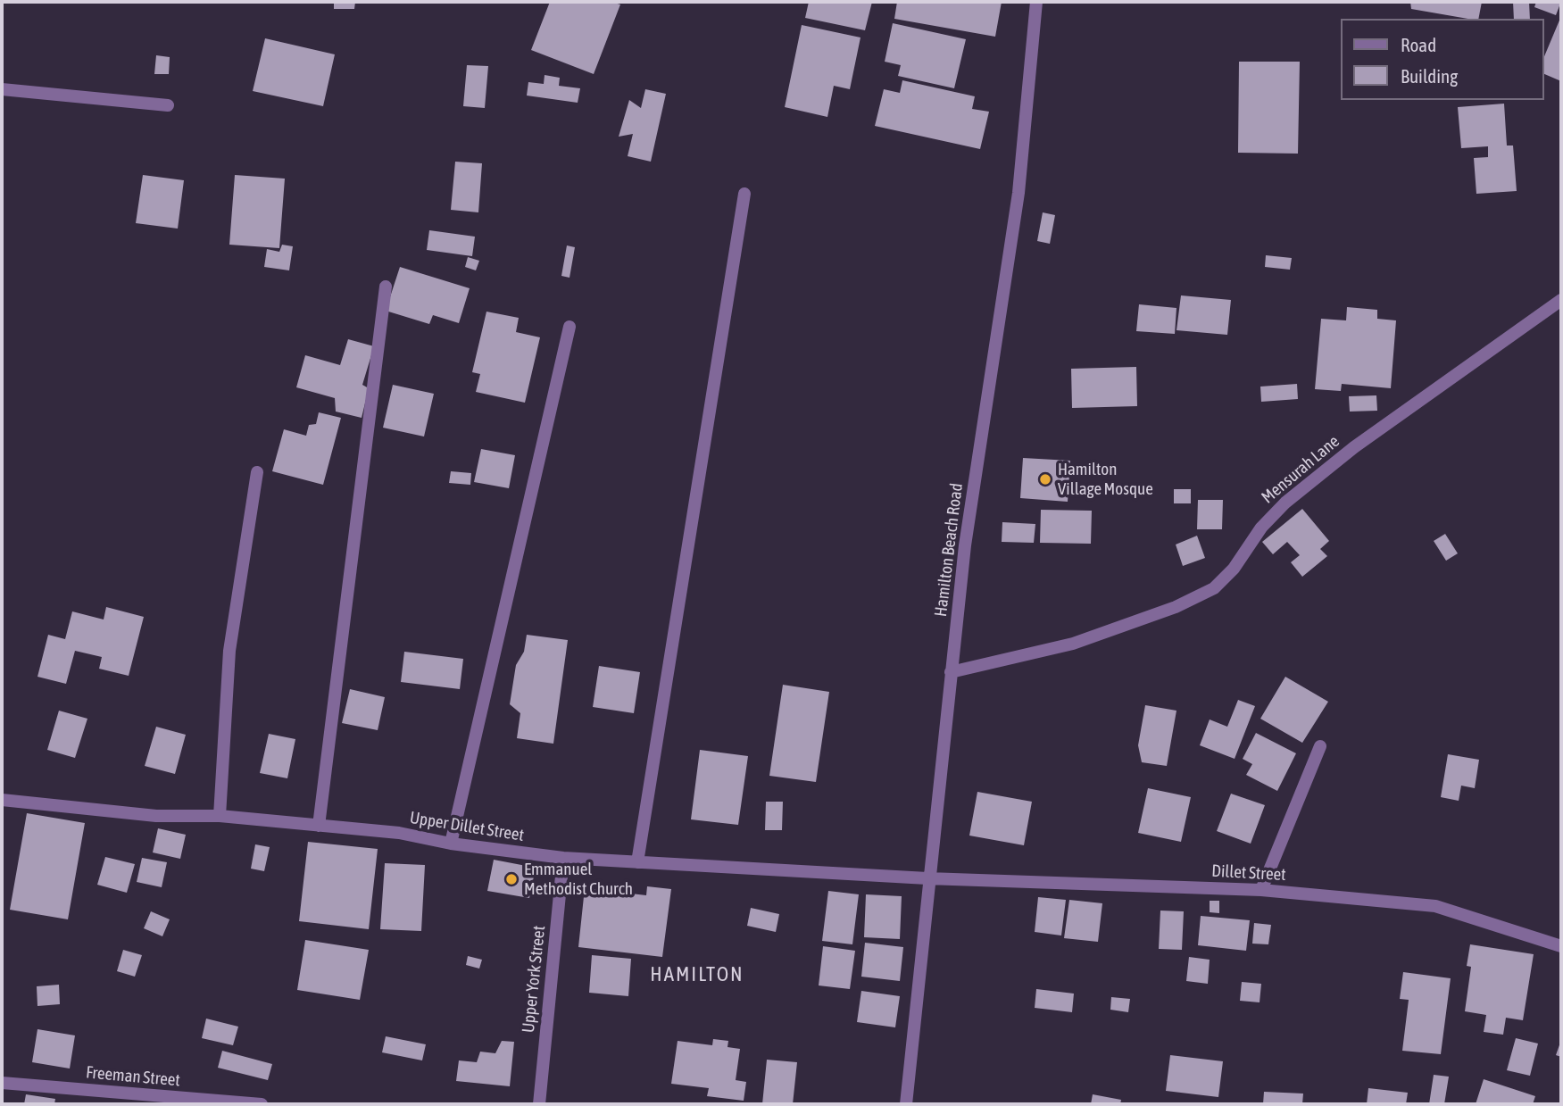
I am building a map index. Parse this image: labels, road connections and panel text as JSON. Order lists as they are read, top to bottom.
{
  "streets": {
    "street": [
      "Mensurah Lane",
      "Hamilton Beach Road",
      "Upper Dillet Street",
      "Dillet Street",
      "Upper York Street",
      "Freeman Street"
    ]
  },
  "crossings": [
    ["Mensurah Lane", "Hamilton Beach Road"],
    ["Hamilton Beach Road", "Upper Dillet Street"],
    ["Hamilton Beach Road", "Dillet Street"],
    ["Upper Dillet Street", "Dillet Street"],
    ["Upper Dillet Street", "Upper York Street"]
  ],
  "districts": ["HAMILTON"],
  "places": ["Hamilton Village Mosque", "Emmanuel Methodist Church"],
  "legend": ["Road", "Building"]
}
